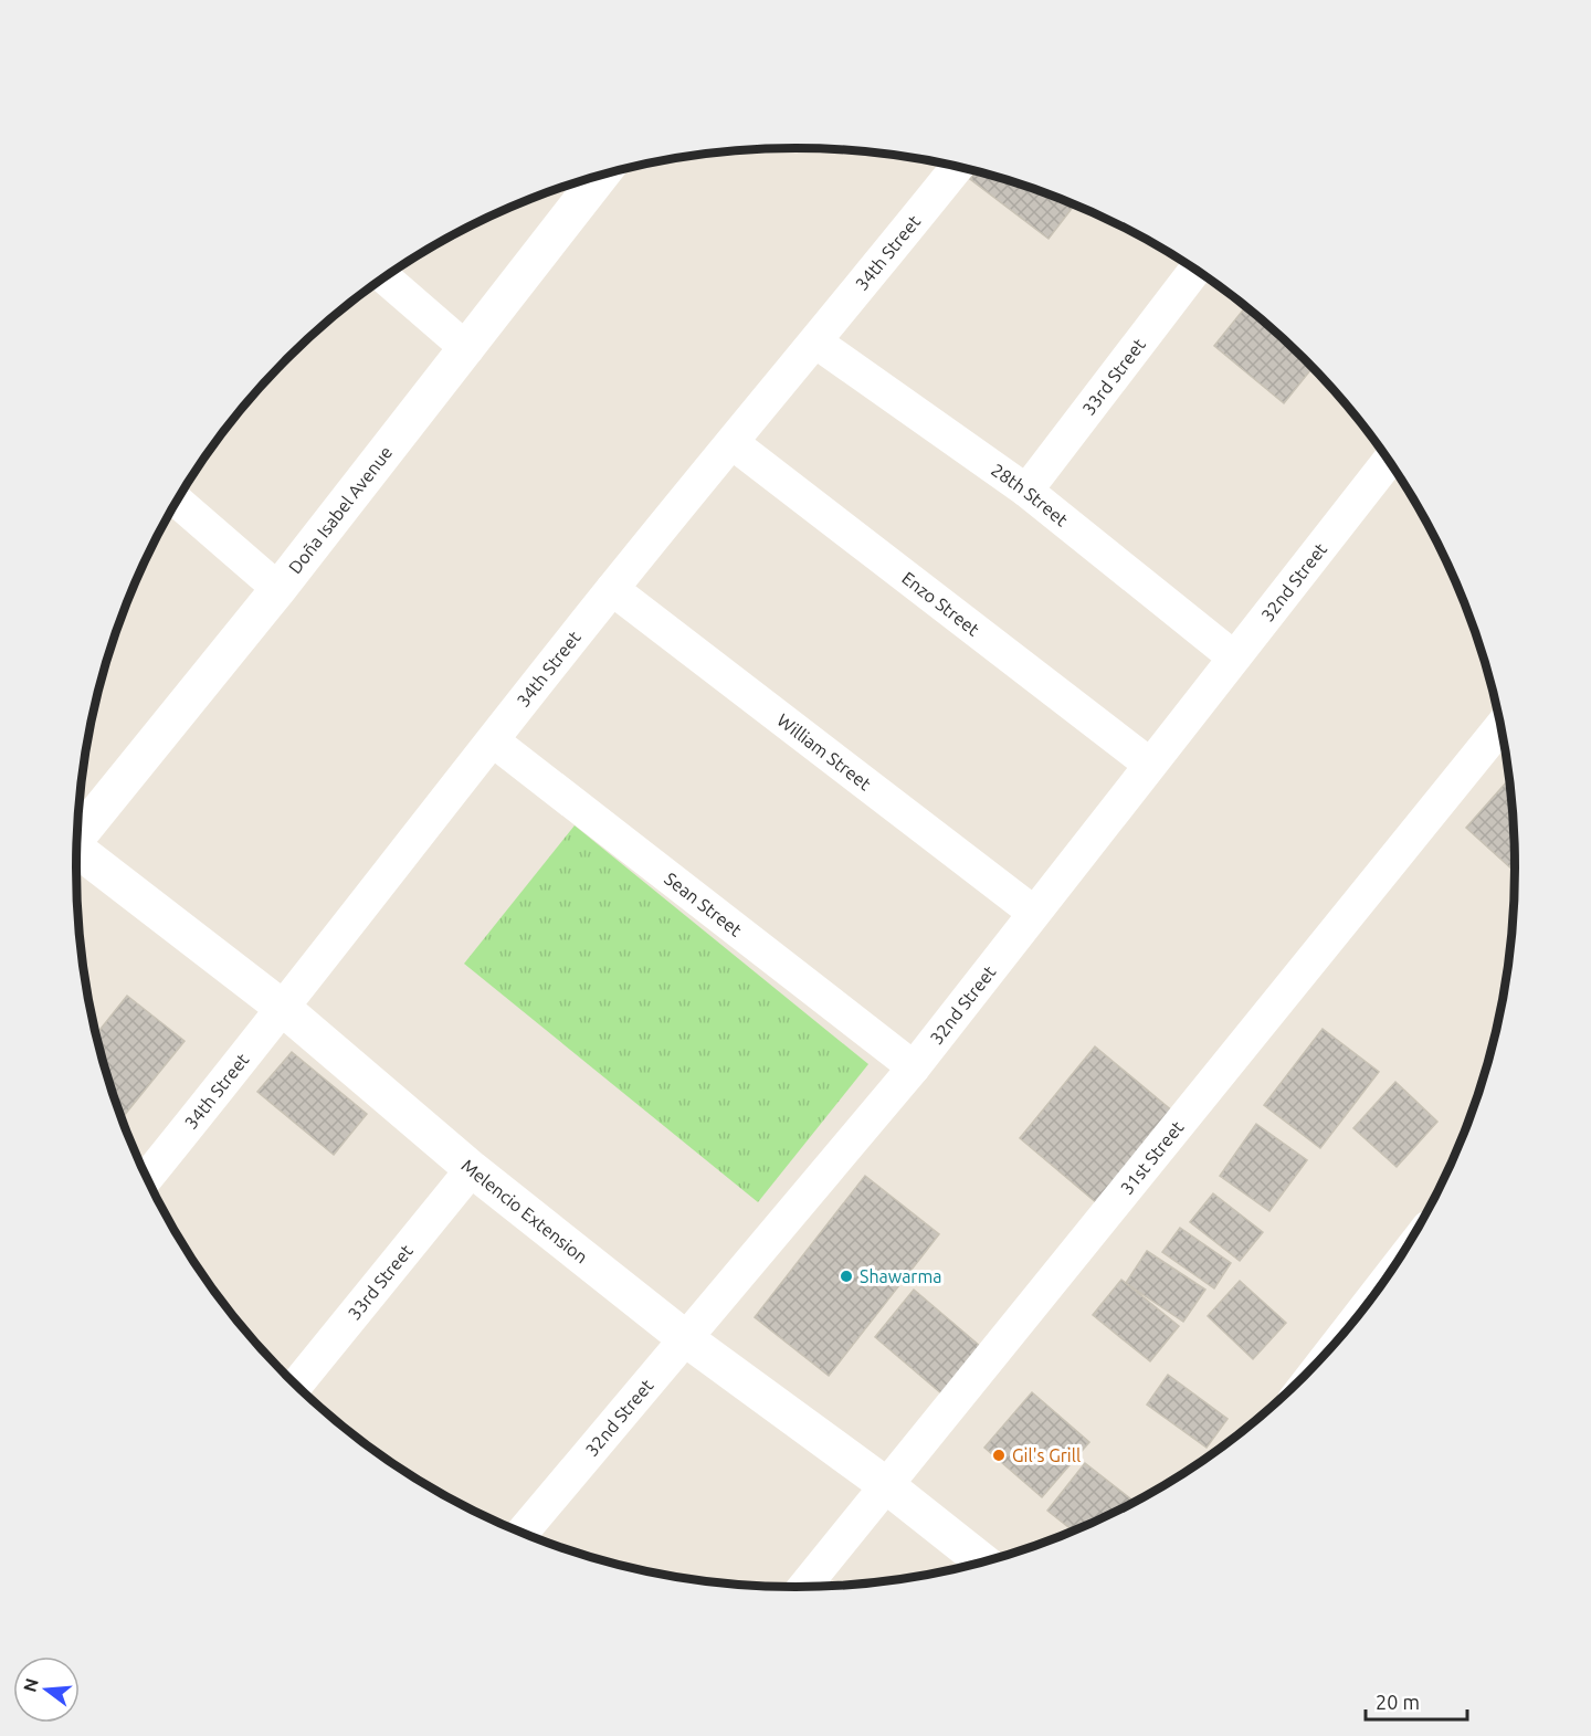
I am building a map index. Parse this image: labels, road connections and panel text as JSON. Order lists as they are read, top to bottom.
{
  "streets": {
    "street": [
      "34th Street",
      "33rd Street",
      "28th Street",
      "Doña Isabel Avenue",
      "32nd Street",
      "Enzo Street",
      "William Street",
      "Sean Street",
      "31st Street",
      "Melencio Extension"
    ]
  },
  "crossings": [
    ["34th Street", "28th Street"],
    ["34th Street", "Enzo Street"],
    ["34th Street", "William Street"],
    ["34th Street", "Sean Street"],
    ["34th Street", "Melencio Extension"],
    ["33rd Street", "28th Street"],
    ["33rd Street", "Melencio Extension"],
    ["28th Street", "32nd Street"],
    ["32nd Street", "Enzo Street"],
    ["32nd Street", "William Street"],
    ["32nd Street", "Sean Street"],
    ["32nd Street", "Melencio Extension"],
    ["31st Street", "Melencio Extension"]
  ],
  "places": ["Shawarma", "Gil's Grill"],
  "scale_bar": "20 m",
  "north": "left"
}
